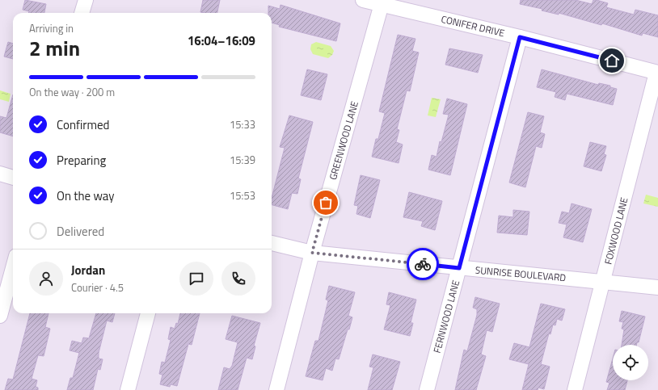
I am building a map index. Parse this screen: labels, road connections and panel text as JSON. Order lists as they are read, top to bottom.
{
  "streets": {
    "street": [
      "CONIFER DRIVE",
      "GREENWOOD LANE",
      "FOXWOOD LANE",
      "SUNRISE BOULEVARD",
      "FERNWOOD LANE"
    ]
  },
  "crossings": [
    ["CONIFER DRIVE", "GREENWOOD LANE"],
    ["CONIFER DRIVE", "FOXWOOD LANE"],
    ["CONIFER DRIVE", "FERNWOOD LANE"],
    ["GREENWOOD LANE", "SUNRISE BOULEVARD"],
    ["FOXWOOD LANE", "SUNRISE BOULEVARD"],
    ["SUNRISE BOULEVARD", "FERNWOOD LANE"]
  ],
  "page": {
    "heading": ["2 min", "Arriving in", "16:04–16:09"],
    "panel": ["Jordan", "Courier · 4.5"],
    "bar": "On the way · 200 m",
    "list": [
      ["Confirmed", "15:33"],
      ["Preparing", "15:39"],
      ["On the way", "15:53"],
      "Delivered"
    ]
  }
}
